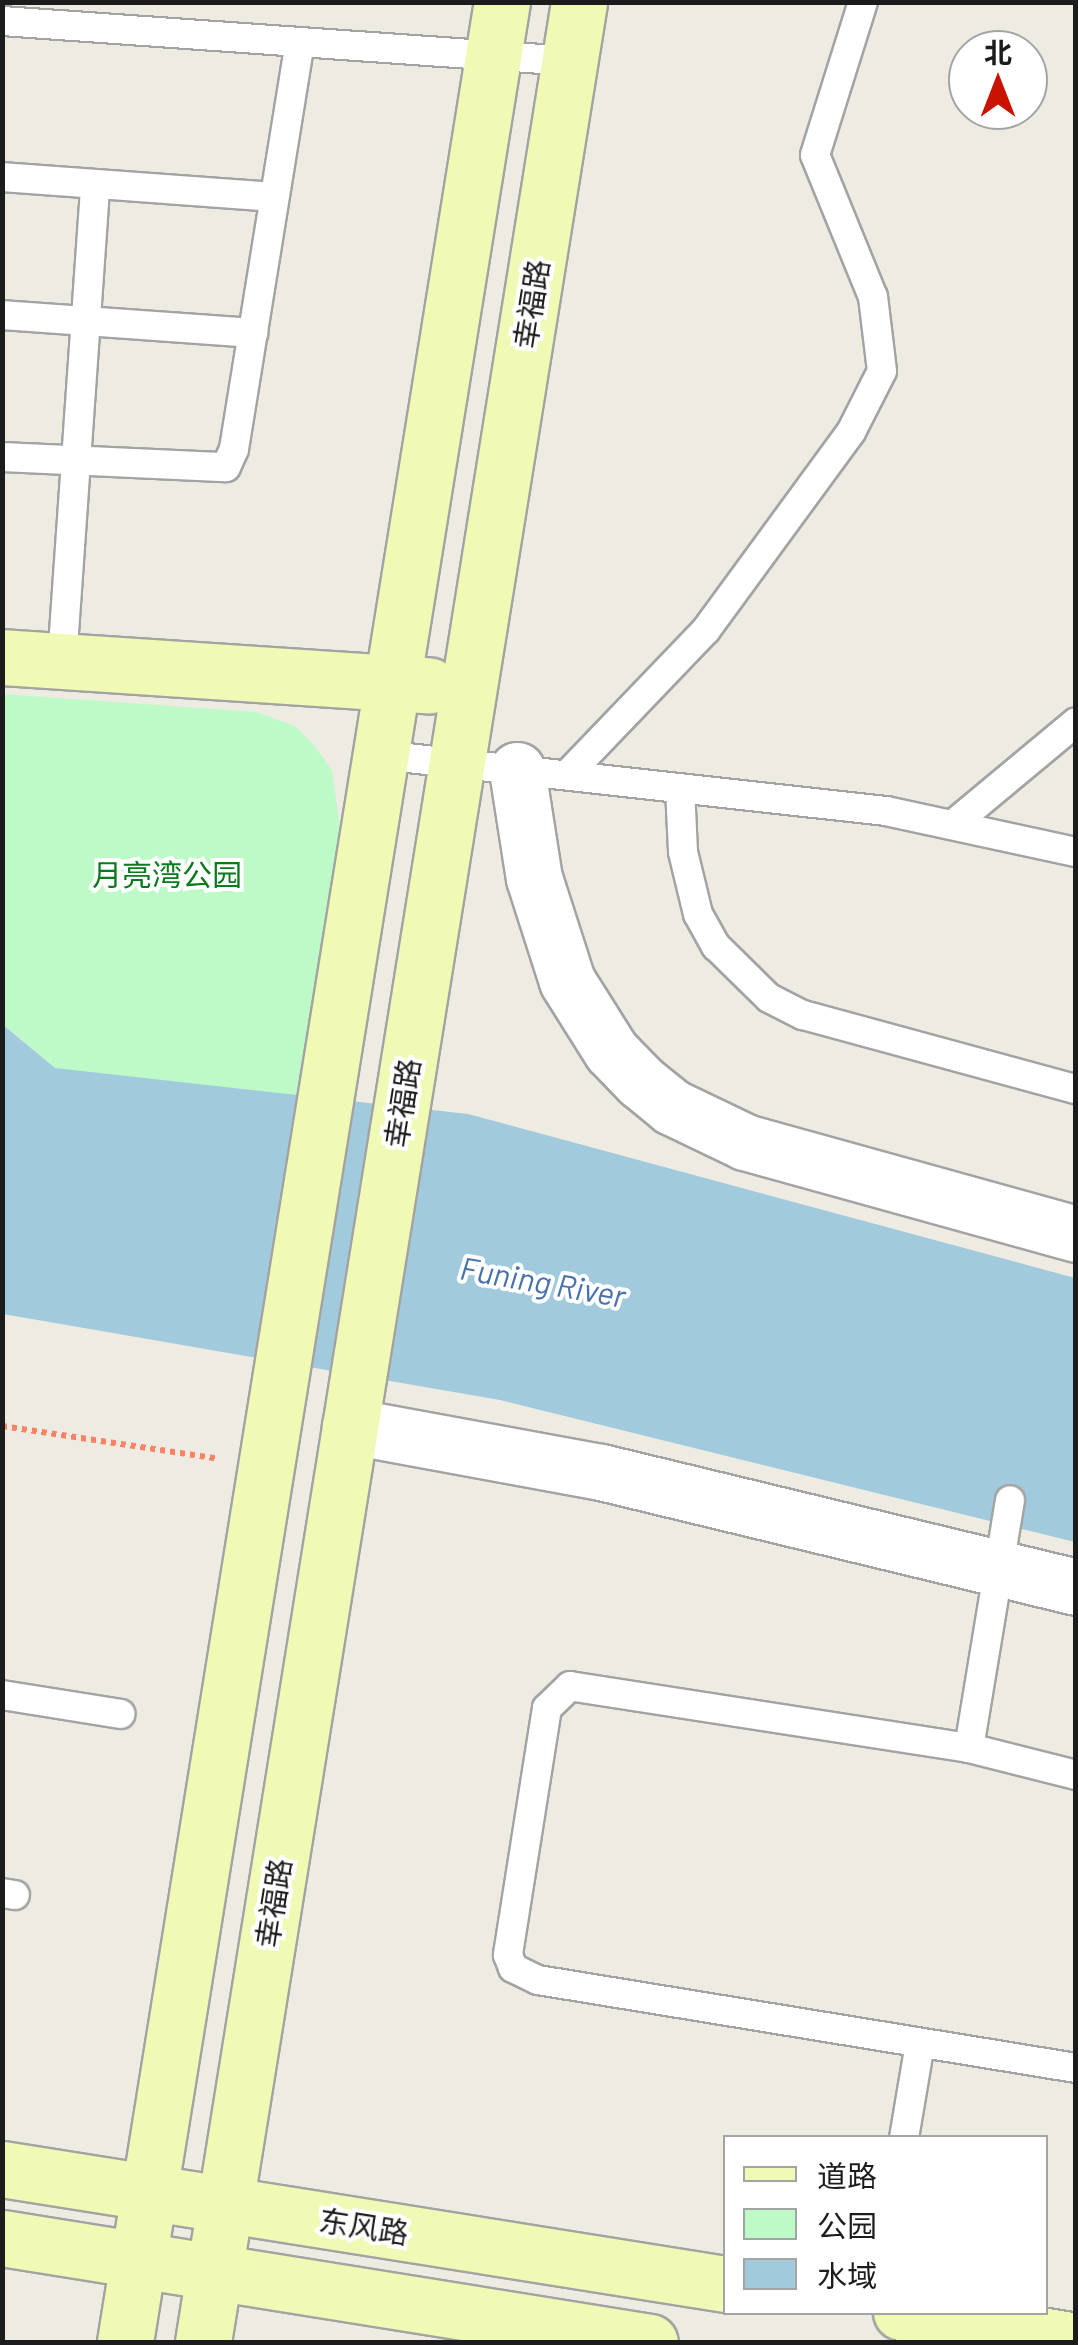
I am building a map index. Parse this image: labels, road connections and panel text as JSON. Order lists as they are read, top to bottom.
{
  "streets": {
    "main road": ["幸福路", "东风路"]
  },
  "crossings": [
    ["幸福路", "东风路"]
  ],
  "water": ["Funing River"],
  "parks": ["月亮湾公园"],
  "legend": ["道路", "公园", "水域"],
  "north": "top"
}
